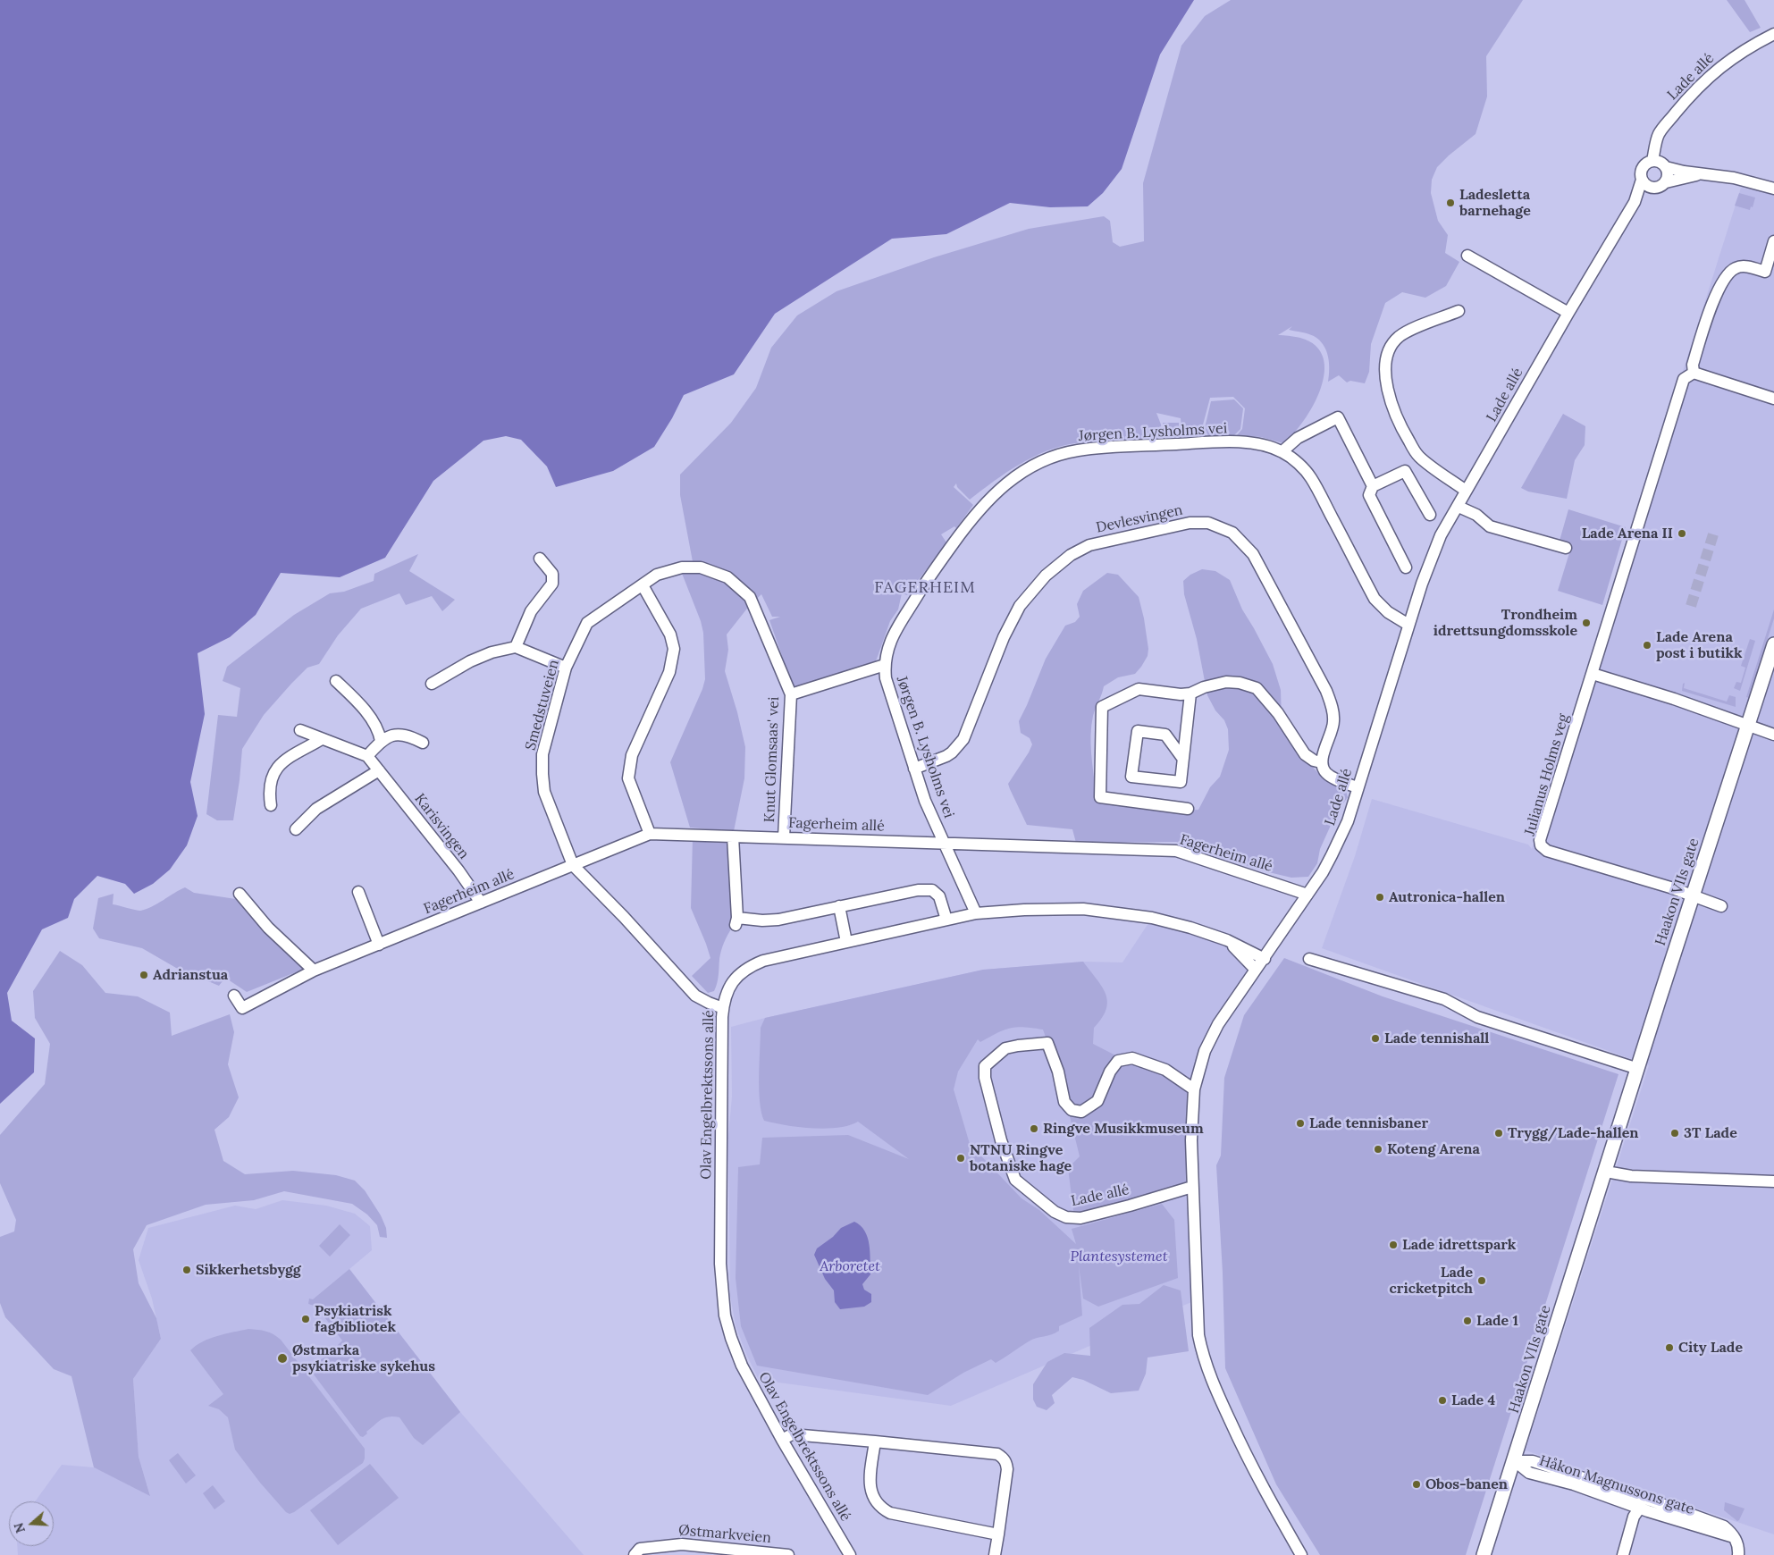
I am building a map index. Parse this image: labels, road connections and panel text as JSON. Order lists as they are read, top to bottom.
{
  "streets": {
    "main road": ["Haakon VIIs gate"],
    "street": [
      "Lade allé",
      "Jørgen B. Lysholms vei",
      "Devlesvingen",
      "Smedstuveien",
      "Knut Glomsaas' vei",
      "Julianus Holms veg",
      "Fagerheim allé",
      "Karisvingen",
      "Olav Engelbrektssons allé",
      "Håkon Magnussons gate",
      "Østmarkveien"
    ]
  },
  "crossings": [
    ["Lade allé", "Jørgen B. Lysholms vei"],
    ["Lade allé", "Fagerheim allé"],
    ["Lade allé", "Olav Engelbrektssons allé"],
    ["Jørgen B. Lysholms vei", "Devlesvingen"],
    ["Jørgen B. Lysholms vei", "Fagerheim allé"],
    ["Jørgen B. Lysholms vei", "Olav Engelbrektssons allé"],
    ["Smedstuveien", "Knut Glomsaas' vei"],
    ["Smedstuveien", "Fagerheim allé"],
    ["Smedstuveien", "Olav Engelbrektssons allé"],
    ["Knut Glomsaas' vei", "Fagerheim allé"],
    ["Julianus Holms veg", "Haakon VIIs gate"],
    ["Fagerheim allé", "Karisvingen"],
    ["Haakon VIIs gate", "Håkon Magnussons gate"]
  ],
  "districts": ["FAGERHEIM"],
  "parks": ["Plantesystemet", "Arboretet"],
  "places": [
    "Ladesletta barnehage",
    "Lade Arena II",
    "Trondheim idrettsungdomsskole",
    "Lade Arena post i butikk",
    "Autronica-hallen",
    "Adrianstua",
    "Lade tennishall",
    "Lade tennisbaner",
    "Ringve Musikkmuseum",
    "Trygg/Lade-hallen",
    "3T Lade",
    "Koteng Arena",
    "NTNU Ringve botaniske hage",
    "Lade idrettspark",
    "Sikkerhetsbygg",
    "Lade cricketpitch",
    "Psykiatrisk fagbibliotek",
    "Lade 1",
    "City Lade",
    "Østmarka psykiatriske sykehus",
    "Lade 4",
    "Obos-banen"
  ],
  "north": "left"
}
